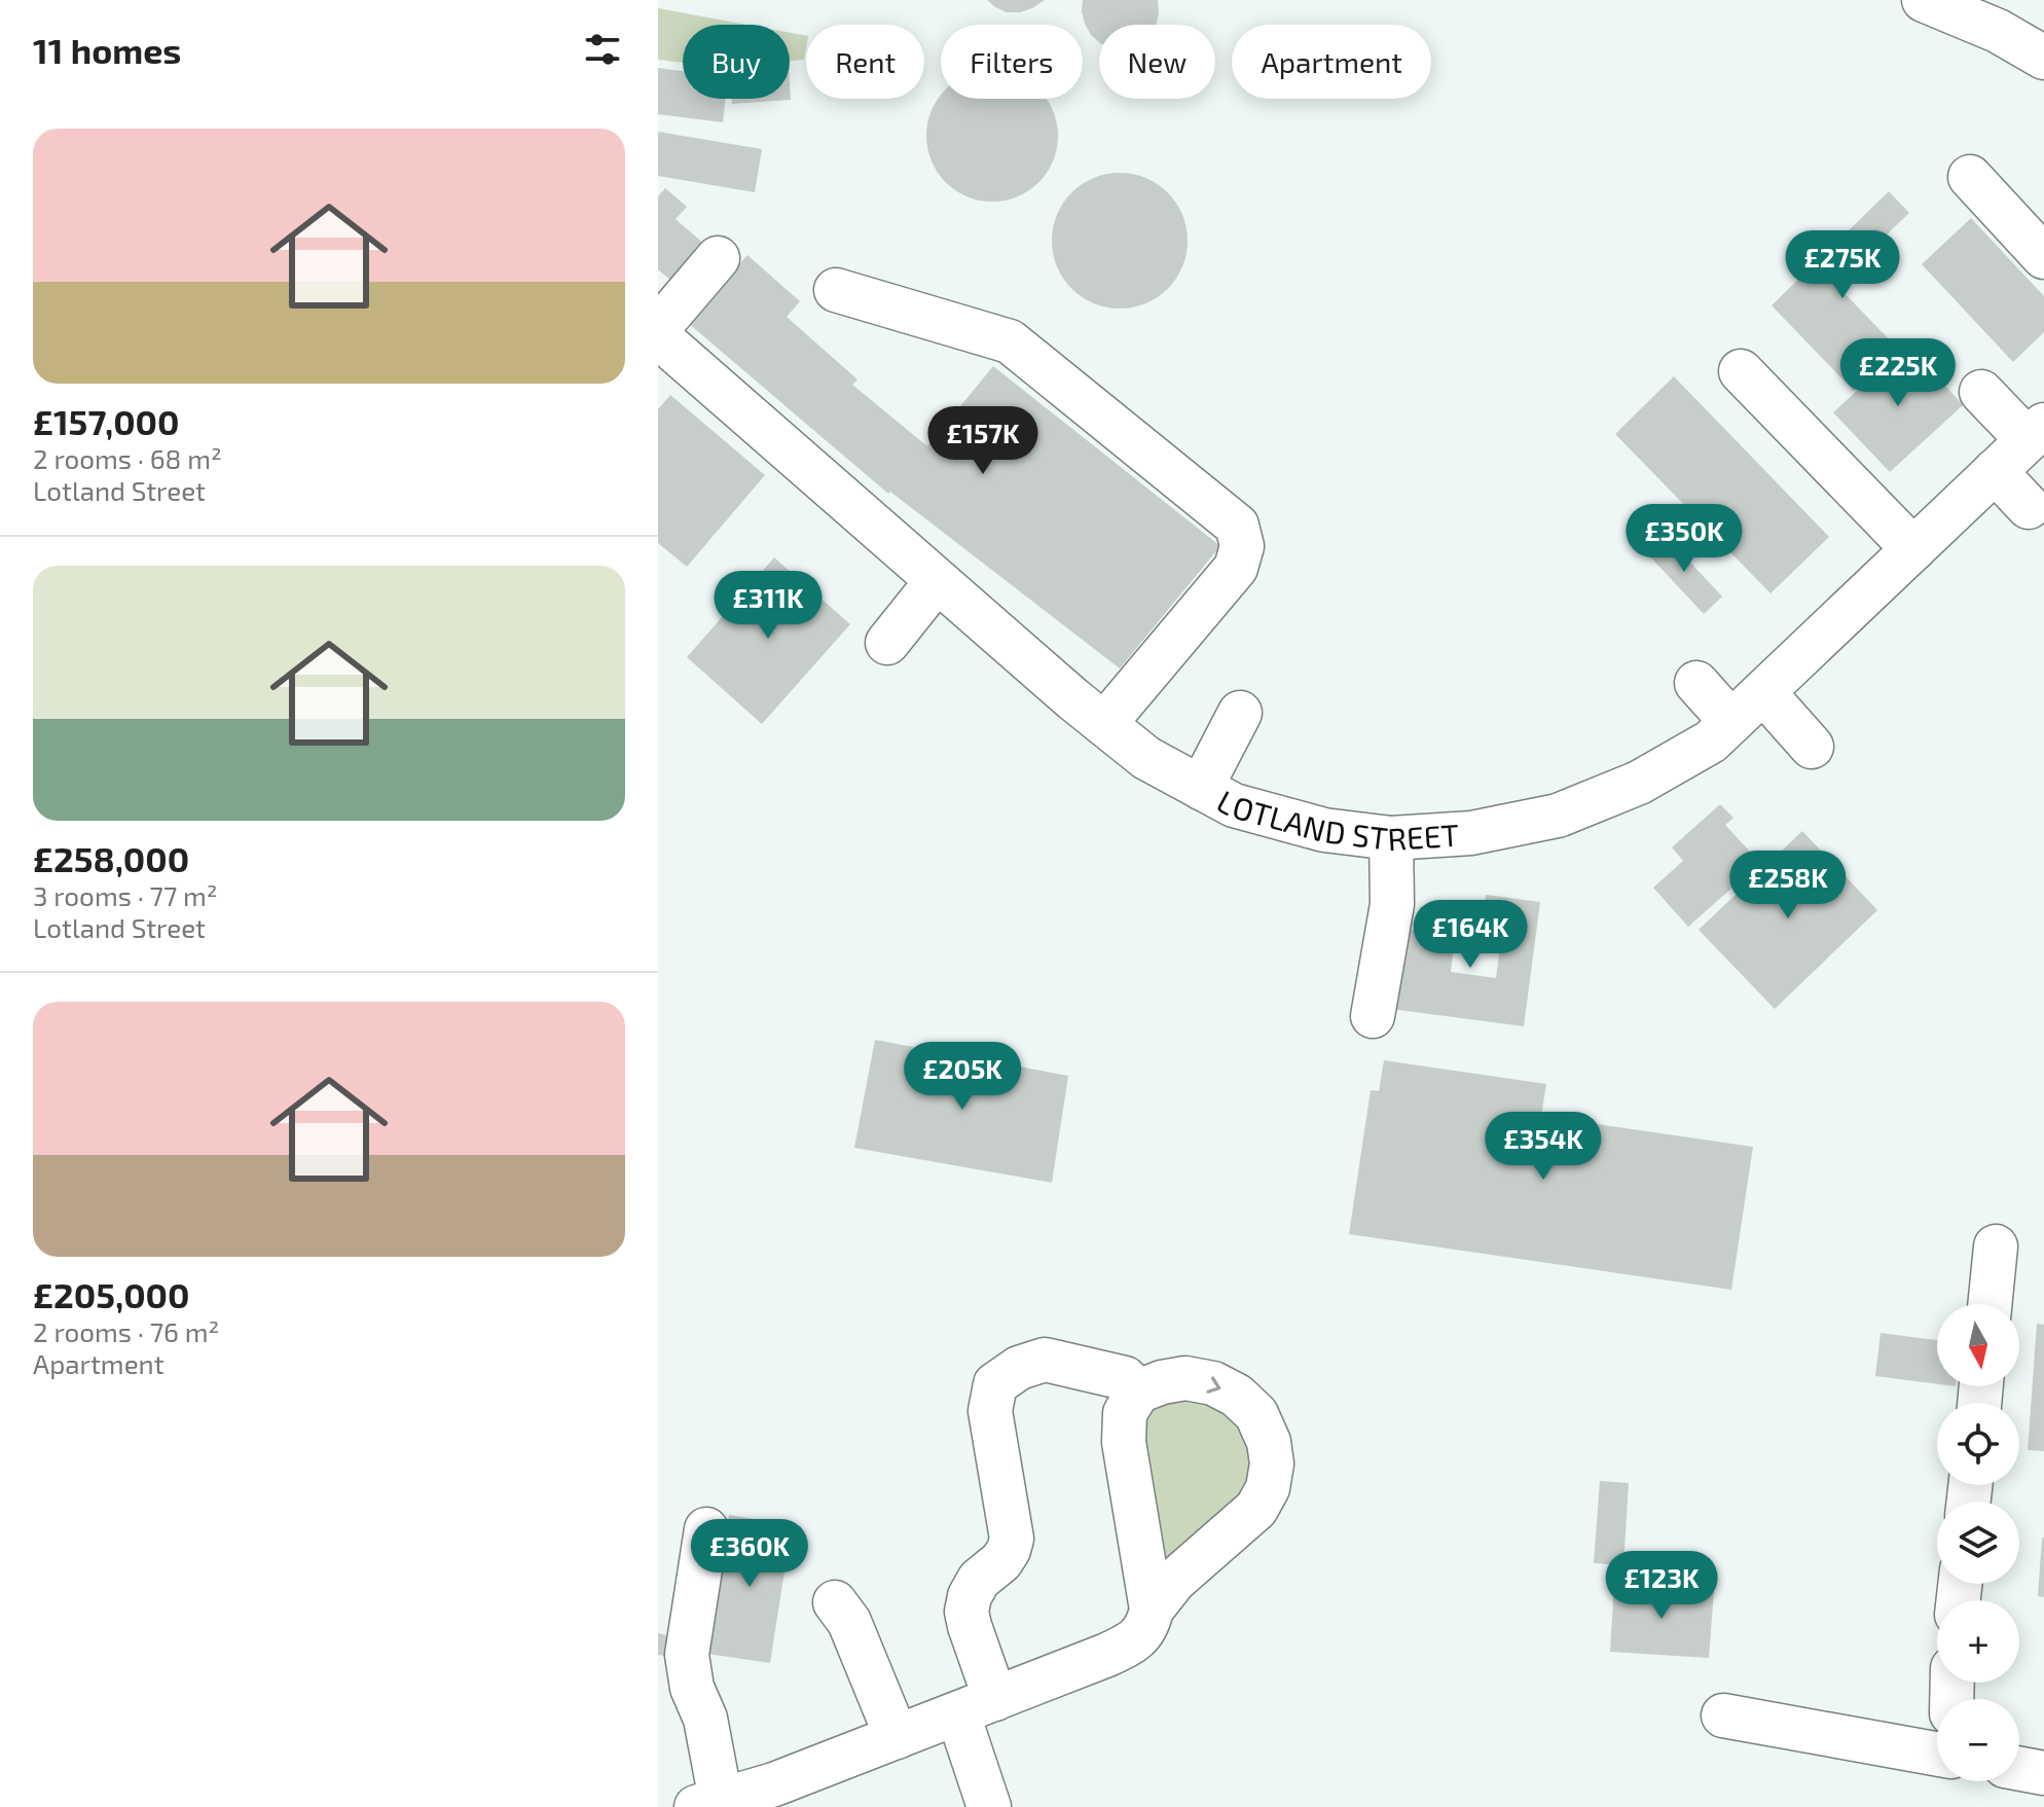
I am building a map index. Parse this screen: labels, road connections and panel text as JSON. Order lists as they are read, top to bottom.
{
  "streets": {
    "street": ["LOTLAND STREET"]
  },
  "north": "bottom",
  "page": {
    "heading": "11 homes",
    "chip": [
      "Buy",
      "Rent",
      "Filters",
      "New",
      "Apartment"
    ],
    "list": [
      {
        "name": "£157,000",
        "note": "2 rooms · 68 m² · Lotland Street"
      },
      {
        "name": "£258,000",
        "note": "3 rooms · 77 m² · Lotland Street"
      },
      {
        "name": "£205,000",
        "note": "2 rooms · 76 m² · Apartment"
      }
    ],
    "price": [
      "£275K",
      "£225K",
      "£157K",
      "£350K",
      "£311K",
      "£258K",
      "£164K",
      "£205K",
      "£354K",
      "£360K",
      "£123K"
    ],
    "map_buttons": ["+", "−"]
  }
}
